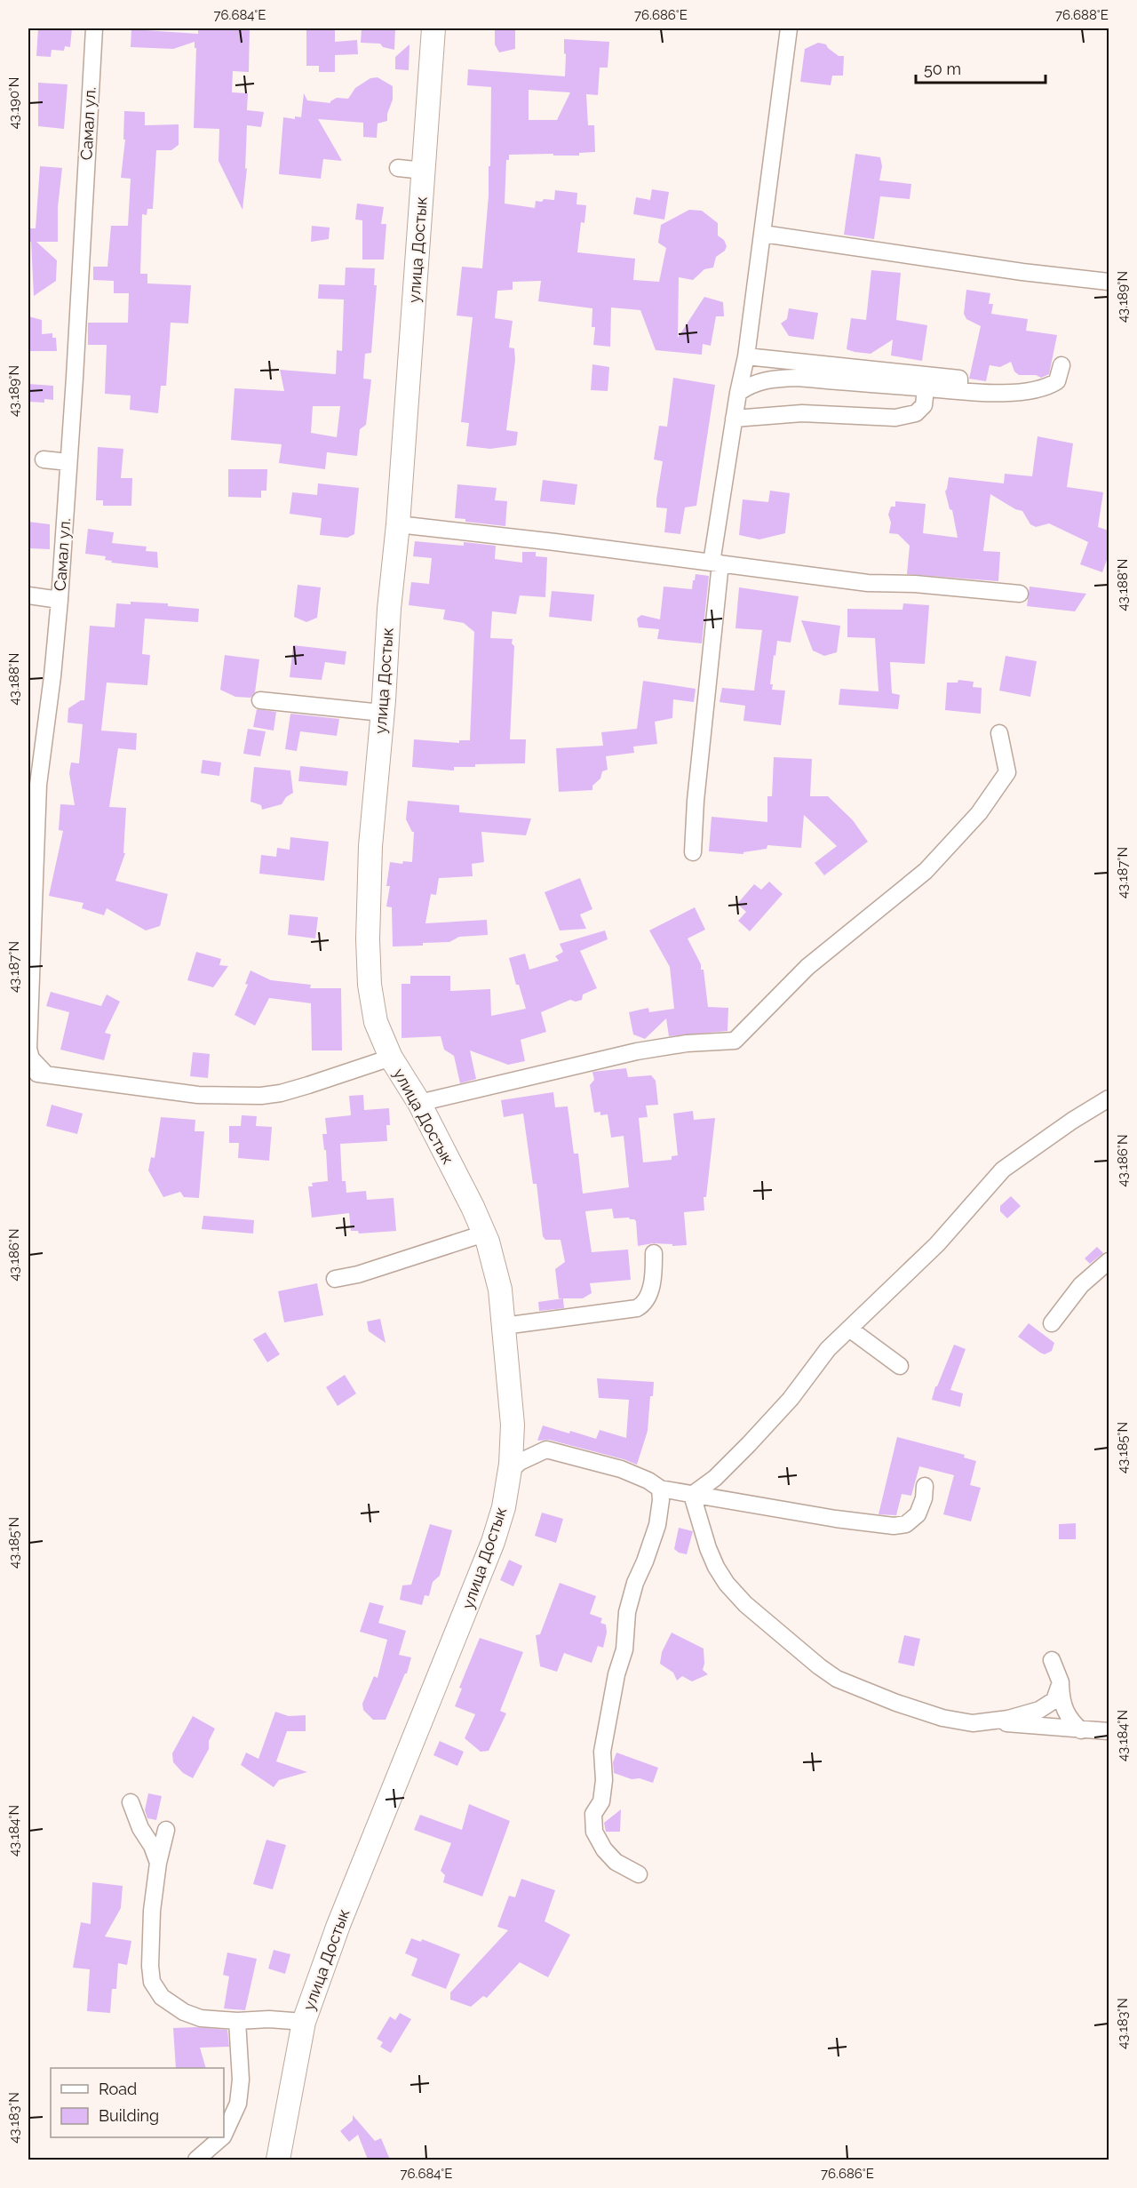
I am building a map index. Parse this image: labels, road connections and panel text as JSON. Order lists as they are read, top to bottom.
{
  "streets": {
    "main road": ["улица Достык"],
    "street": ["Самал ул."]
  },
  "legend": ["Road", "Building"],
  "scale_bar": "50 m",
  "coordinates": [
    "76.684°E",
    "76.686°E",
    "76.688°E",
    "43.190°N",
    "43.189°N",
    "43.188°N",
    "43.187°N",
    "43.186°N",
    "43.185°N",
    "43.184°N",
    "43.183°N"
  ]
}
